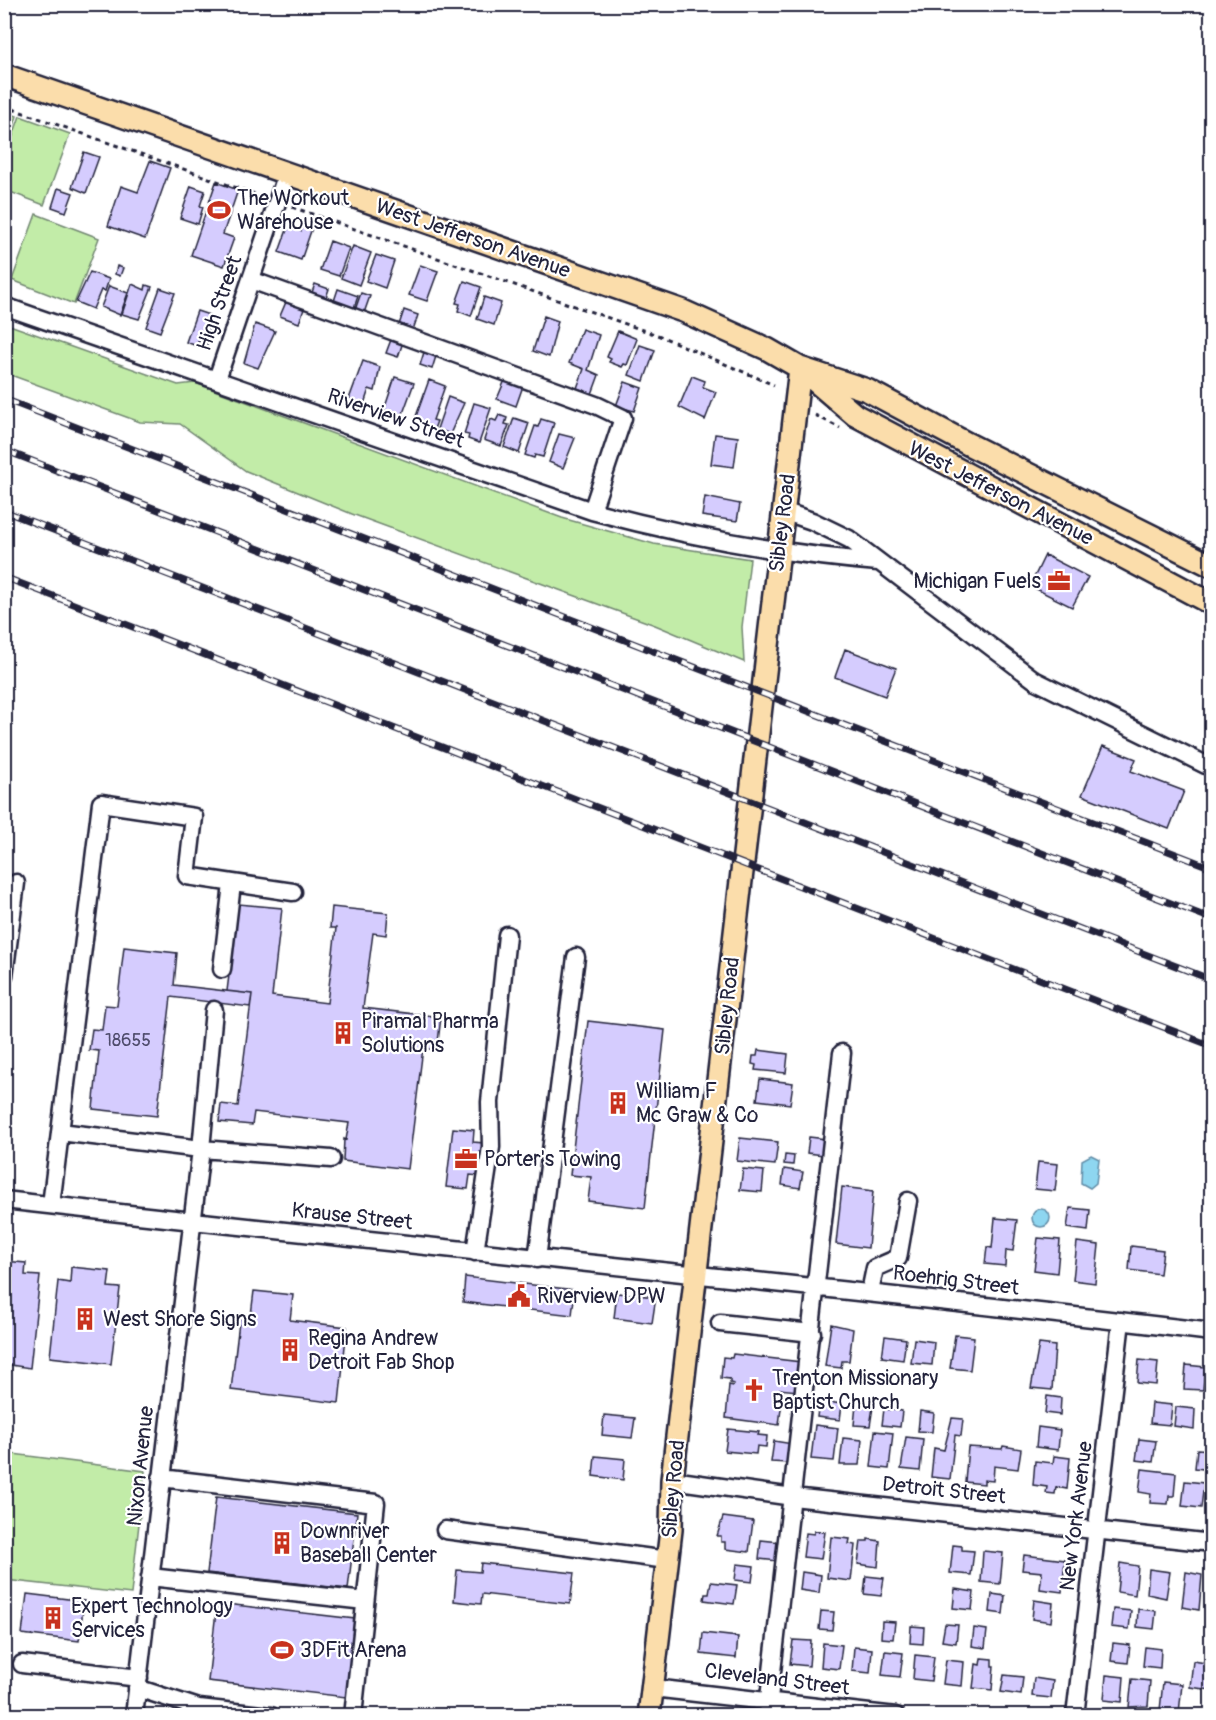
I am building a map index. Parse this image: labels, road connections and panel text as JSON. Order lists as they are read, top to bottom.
{
  "streets": {
    "main road": ["West Jefferson Avenue", "Sibley Road"],
    "street": [
      "High Street",
      "Riverview Street",
      "Krause Street",
      "Roehrig Street",
      "Nixon Avenue",
      "Detroit Street",
      "New York Avenue",
      "Cleveland Street"
    ]
  },
  "crossings": [
    ["West Jefferson Avenue", "High Street"],
    ["West Jefferson Avenue", "Sibley Road"],
    ["High Street", "Riverview Street"],
    ["Riverview Street", "Sibley Road"],
    ["Sibley Road", "Krause Street"],
    ["Sibley Road", "Roehrig Street"],
    ["Sibley Road", "Detroit Street"],
    ["Sibley Road", "Cleveland Street"],
    ["Krause Street", "Roehrig Street"],
    ["Krause Street", "Nixon Avenue"],
    ["Roehrig Street", "New York Avenue"],
    ["Detroit Street", "New York Avenue"]
  ],
  "places": {
    "sports": ["The Workout Warehouse", "3DFit Arena"],
    "office": ["Michigan Fuels", "Porter's Towing"],
    "building": [
      "Piramal Pharma Solutions",
      "William F Mc Graw & Co",
      "West Shore Signs",
      "Regina Andrew Detroit Fab Shop",
      "Downriver Baseball Center",
      "Expert Technology Services"
    ],
    "public building": ["Riverview DPW"],
    "church": ["Trenton Missionary Baptist Church"]
  },
  "house_numbers": ["18655"]
}
